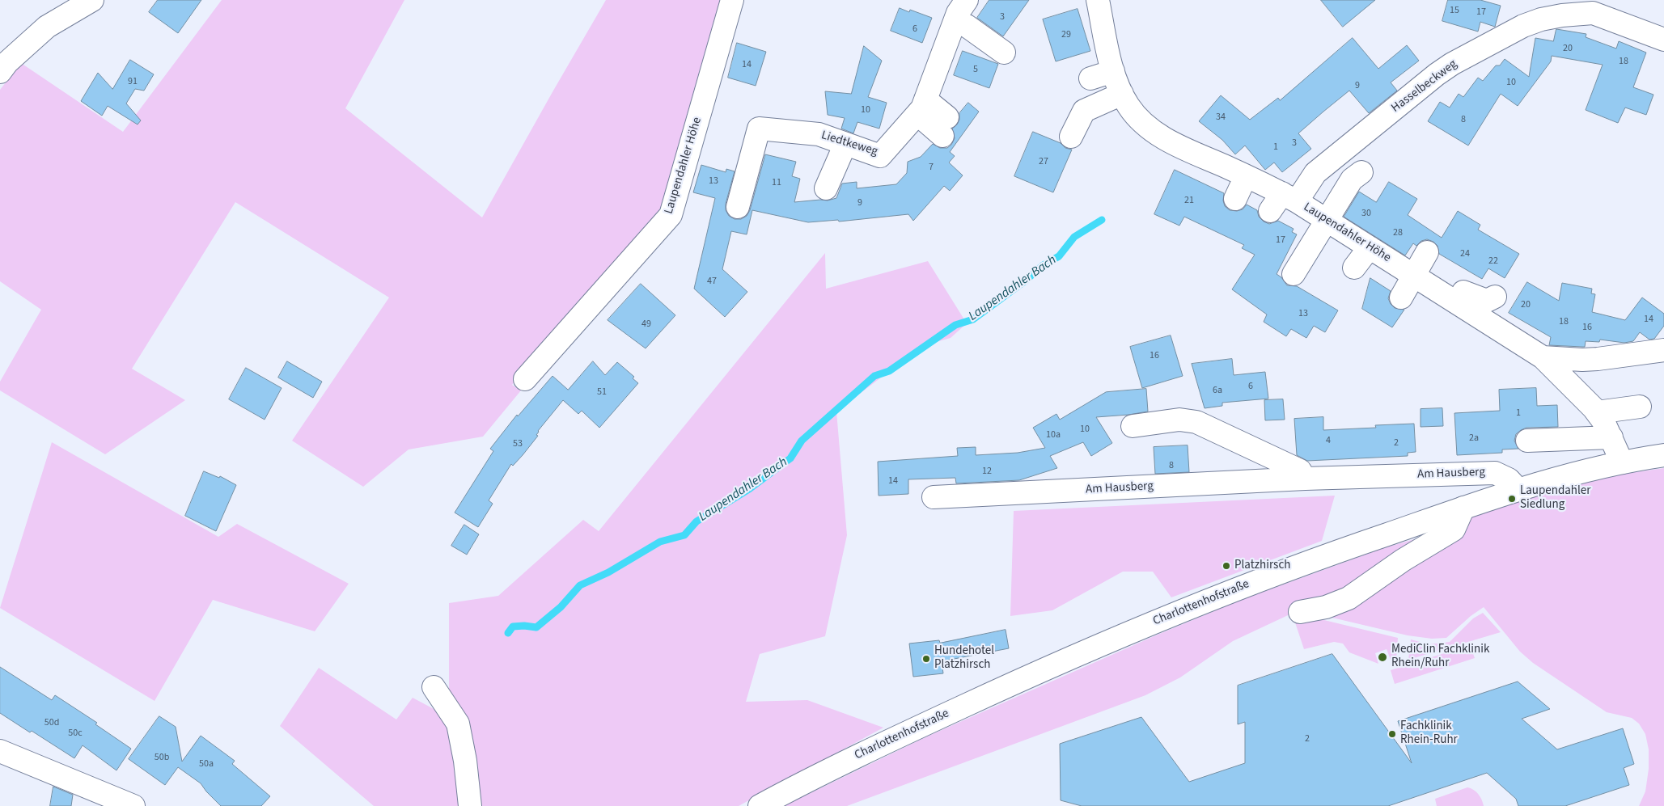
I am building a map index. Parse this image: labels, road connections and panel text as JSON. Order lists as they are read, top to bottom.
{
  "streets": {
    "street": [
      "Hasselbeckweg",
      "Liedtkeweg",
      "Laupendahler Höhe",
      "Am Hausberg",
      "Charlottenhofstraße"
    ]
  },
  "crossings": [
    ["Hasselbeckweg", "Laupendahler Höhe"],
    ["Laupendahler Höhe", "Charlottenhofstraße"],
    ["Am Hausberg", "Charlottenhofstraße"]
  ],
  "water": ["Laupendahler Bach"],
  "places": [
    "Laupendahler Siedlung",
    "Platzhirsch",
    "MediClin Fachklinik Rhein/Ruhr",
    "Hundehotel Platzhirsch",
    "Fachklinik Rhein-Ruhr"
  ],
  "house_numbers": [
    "15",
    "17",
    "3",
    "6",
    "29",
    "20",
    "18",
    "14",
    "5",
    "91",
    "10",
    "9",
    "10",
    "34",
    "8",
    "3",
    "1",
    "27",
    "7",
    "13",
    "11",
    "21",
    "9",
    "30",
    "28",
    "17",
    "24",
    "22",
    "47",
    "20",
    "13",
    "14",
    "18",
    "49",
    "16",
    "16",
    "6",
    "6a",
    "51",
    "1",
    "10",
    "10a",
    "2a",
    "4",
    "2",
    "53",
    "8",
    "12",
    "14",
    "50d",
    "50c",
    "2",
    "50b",
    "50a"
  ]
}
